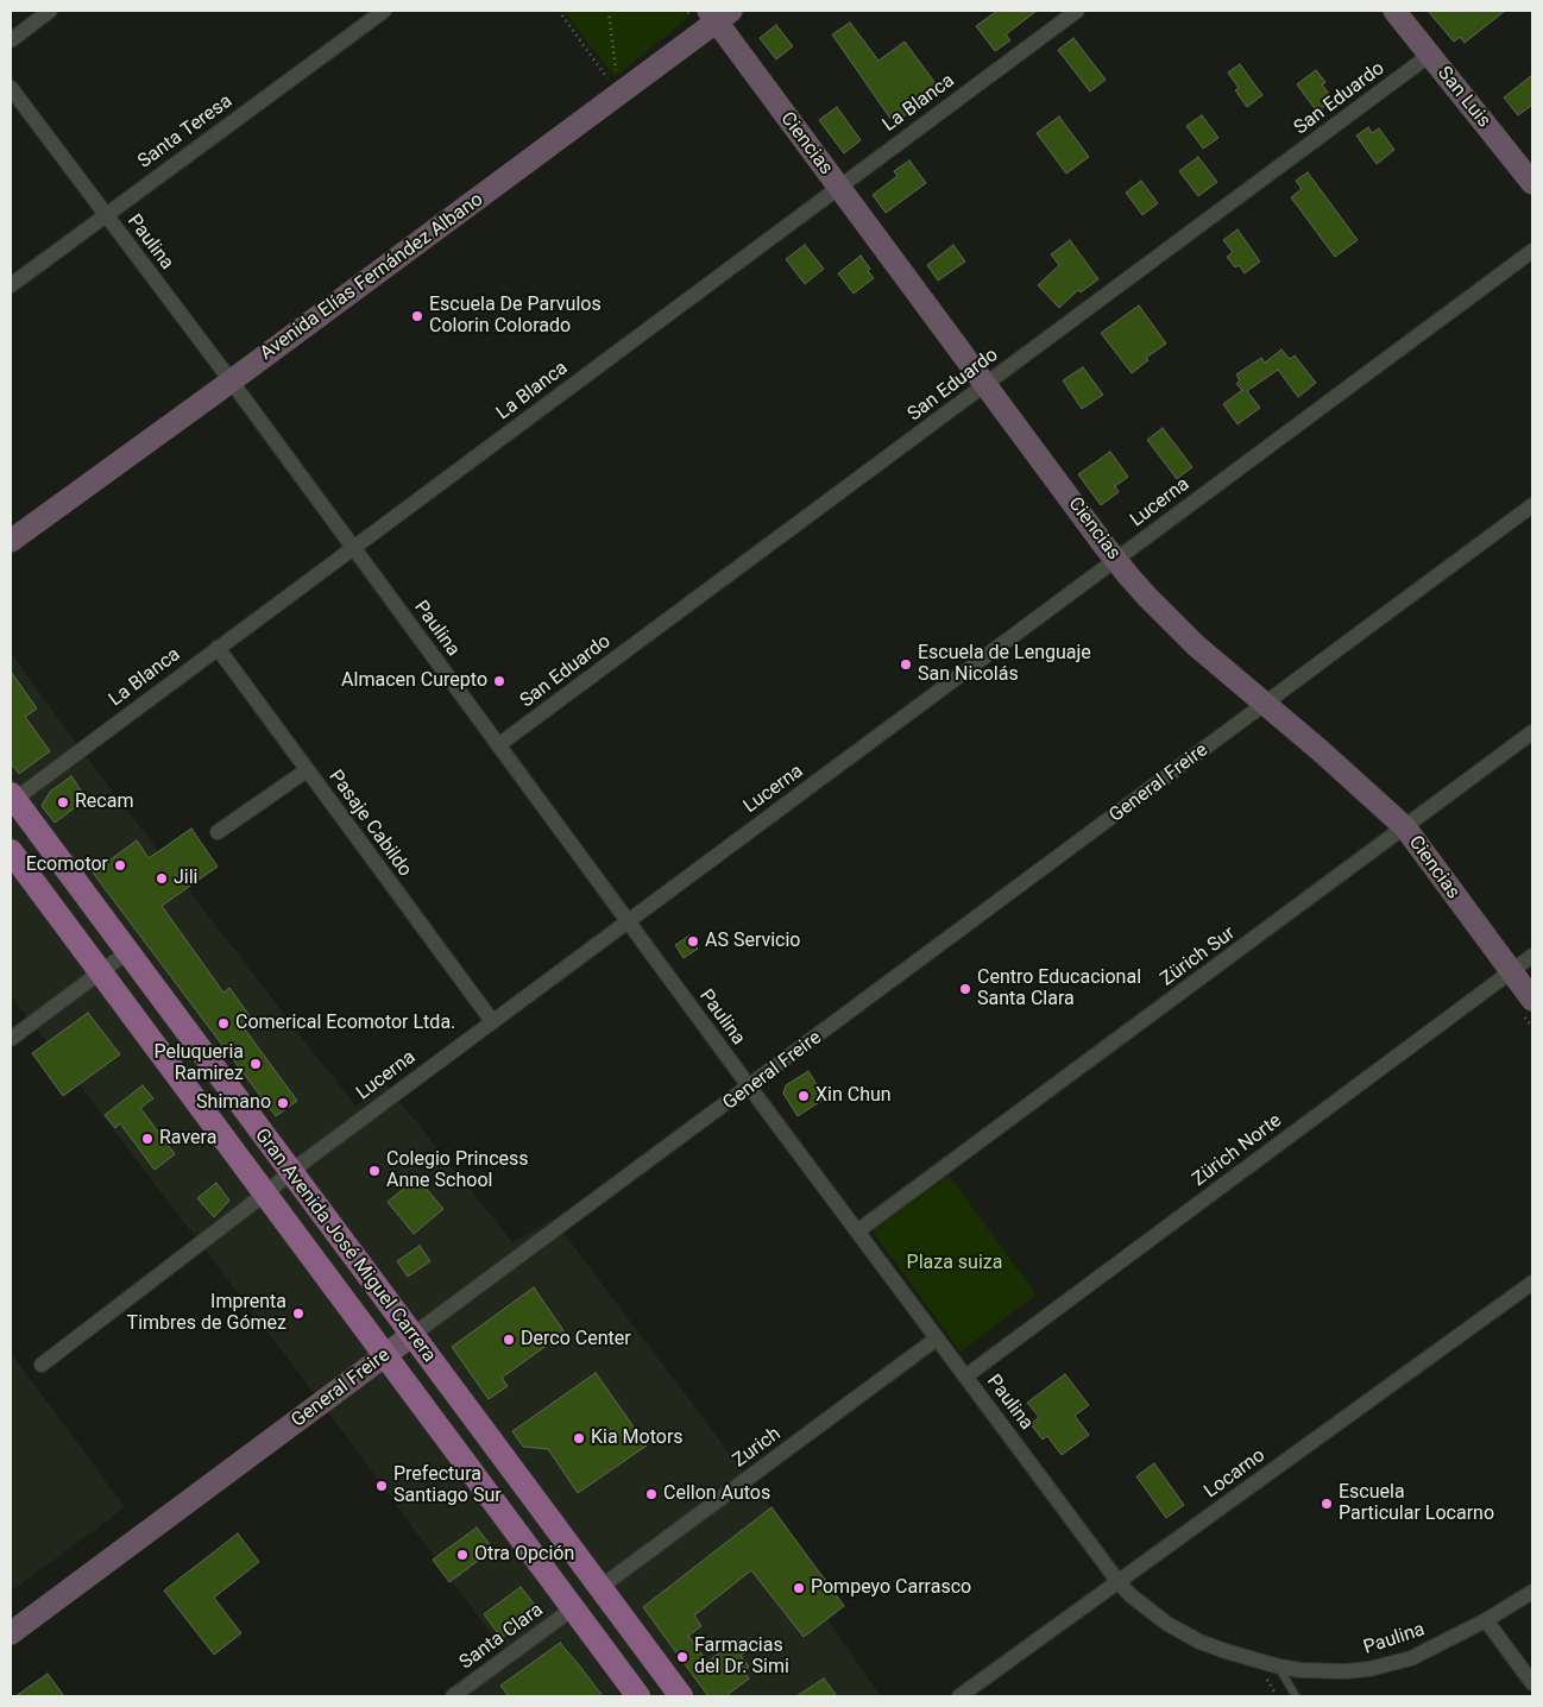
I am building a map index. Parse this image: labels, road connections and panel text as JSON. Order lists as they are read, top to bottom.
{
  "streets": {
    "main road": ["Gran Avenida José Miguel Carrera"],
    "street": [
      "San Luis",
      "San Eduardo",
      "La Blanca",
      "Santa Teresa",
      "Ciencias",
      "Paulina",
      "Avenida Elías Fernández Albano",
      "Lucerna",
      "General Freire",
      "Pasaje Cabildo",
      "Zürich Sur",
      "Zürich Norte",
      "Zurich",
      "Locarno",
      "Santa Clara"
    ]
  },
  "crossings": [
    ["San Luis", "San Eduardo"],
    ["San Eduardo", "Ciencias"],
    ["San Eduardo", "Paulina"],
    ["La Blanca", "Ciencias"],
    ["La Blanca", "Paulina"],
    ["La Blanca", "Pasaje Cabildo"],
    ["La Blanca", "Gran Avenida José Miguel Carrera"],
    ["Santa Teresa", "Paulina"],
    ["Ciencias", "Avenida Elías Fernández Albano"],
    ["Ciencias", "Lucerna"],
    ["Ciencias", "General Freire"],
    ["Ciencias", "Zürich Sur"],
    ["Ciencias", "Zürich Norte"],
    ["Paulina", "Avenida Elías Fernández Albano"],
    ["Paulina", "Lucerna"],
    ["Paulina", "General Freire"],
    ["Paulina", "Zürich Sur"],
    ["Paulina", "Zürich Norte"],
    ["Paulina", "Zurich"],
    ["Paulina", "Locarno"],
    ["Lucerna", "Pasaje Cabildo"],
    ["Lucerna", "Gran Avenida José Miguel Carrera"],
    ["General Freire", "Gran Avenida José Miguel Carrera"],
    ["Gran Avenida José Miguel Carrera", "Zurich"],
    ["Gran Avenida José Miguel Carrera", "Santa Clara"]
  ],
  "parks": ["Plaza suiza"],
  "places": [
    "Escuela De Parvulos Colorin Colorado",
    "Escuela de Lenguaje San Nicolás",
    "Almacen Curepto",
    "Recam",
    "Ecomotor",
    "Jili",
    "AS Servicio",
    "Centro Educacional Santa Clara",
    "Comerical Ecomotor Ltda.",
    "Peluqueria Ramirez",
    "Xin Chun",
    "Shimano",
    "Ravera",
    "Colegio Princess Anne School",
    "Imprenta Timbres de Gómez",
    "Derco Center",
    "Kia Motors",
    "Prefectura Santiago Sur",
    "Cellon Autos",
    "Escuela Particular Locarno",
    "Otra Opción",
    "Pompeyo Carrasco",
    "Farmacias del Dr. Simi"
  ]
}
